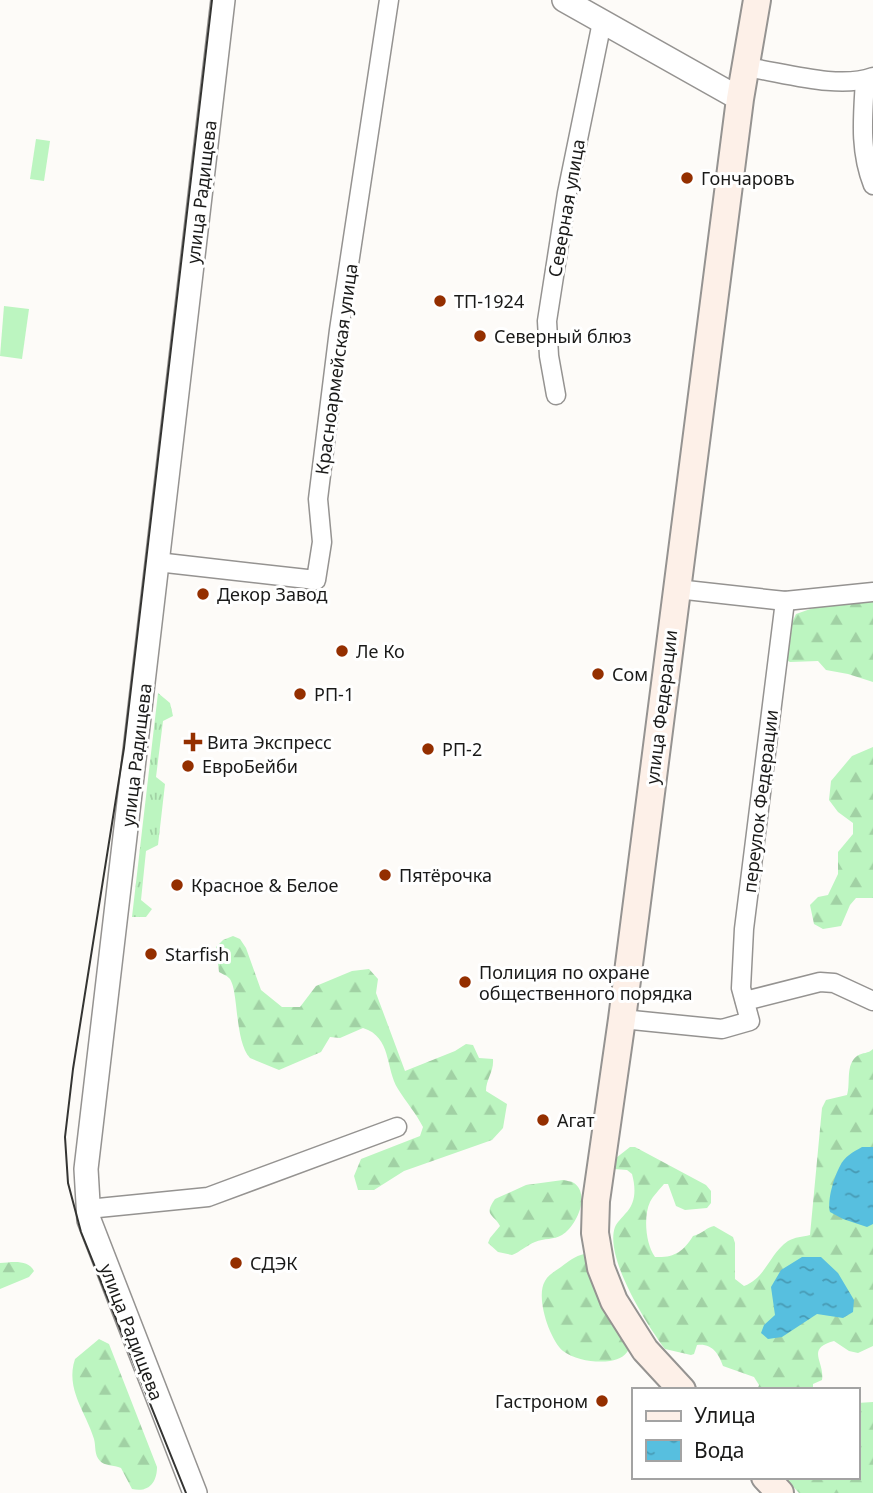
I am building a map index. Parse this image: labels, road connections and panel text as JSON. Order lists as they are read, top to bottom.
{
  "streets": {
    "main road": ["улица Федерации"],
    "street": [
      "улица Радищева",
      "Северная улица",
      "Красноармейская улица",
      "переулок Федерации"
    ]
  },
  "crossings": [
    ["улица Радищева", "Красноармейская улица"],
    ["улица Федерации", "переулок Федерации"]
  ],
  "places": {
    "other": [
      "Гончаровъ",
      "ТП-1924",
      "Северный блюз",
      "Декор Завод",
      "Ле Ко",
      "Сом",
      "РП-1",
      "РП-2",
      "ЕвроБейби",
      "Пятёрочка",
      "Красное & Белое",
      "Starfish",
      "Полиция по охране общественного порядка",
      "Агат",
      "СДЭК",
      "Гастроном"
    ],
    "health": ["Вита Экспресс"]
  },
  "legend": ["Улица", "Вода"]
}
